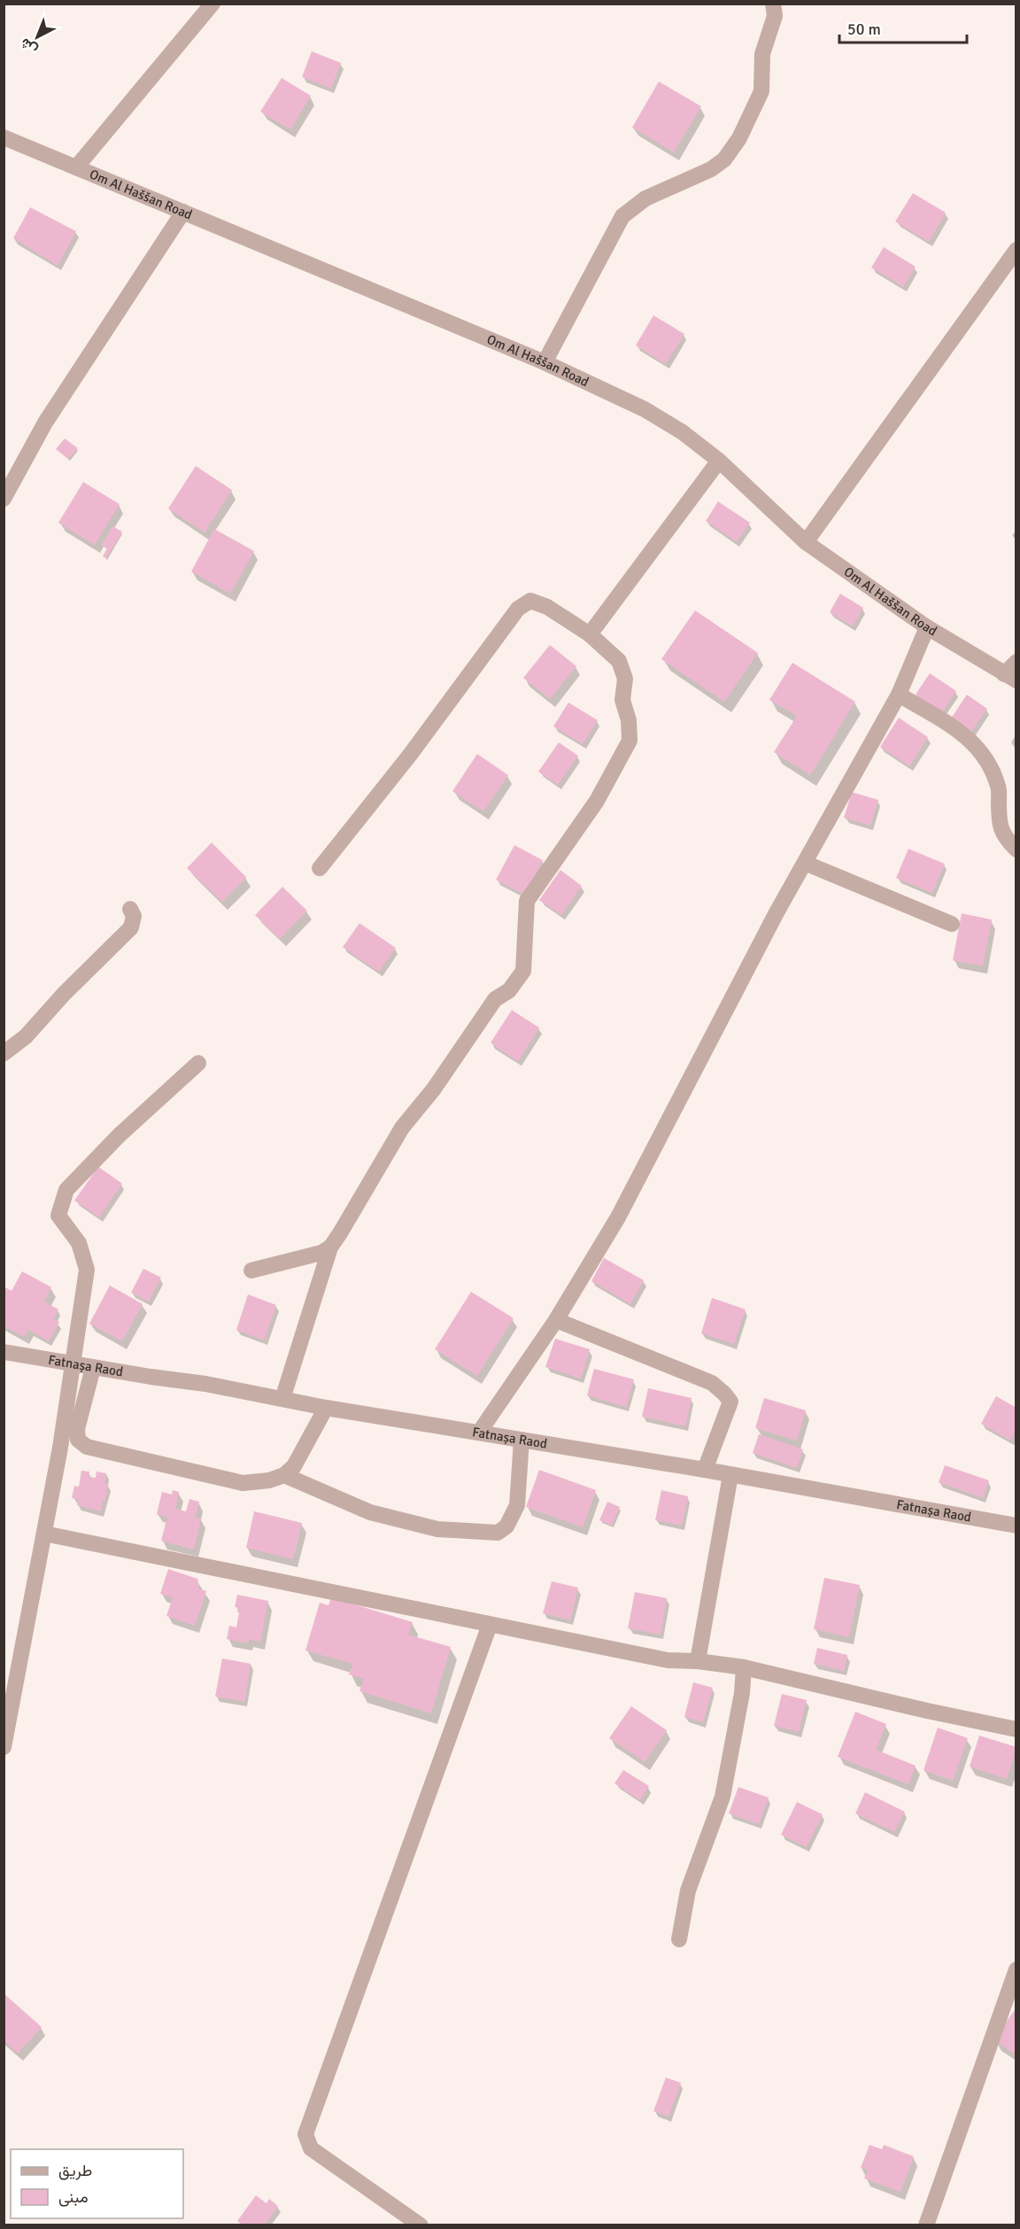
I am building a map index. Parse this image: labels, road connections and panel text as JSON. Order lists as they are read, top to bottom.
{
  "streets": {
    "street": ["Om Al Haššan Road", "Fatnaṣa Raod"]
  },
  "legend": ["طريق", "مبنى"],
  "scale_bar": "50 m",
  "north": "bottom left"
}
